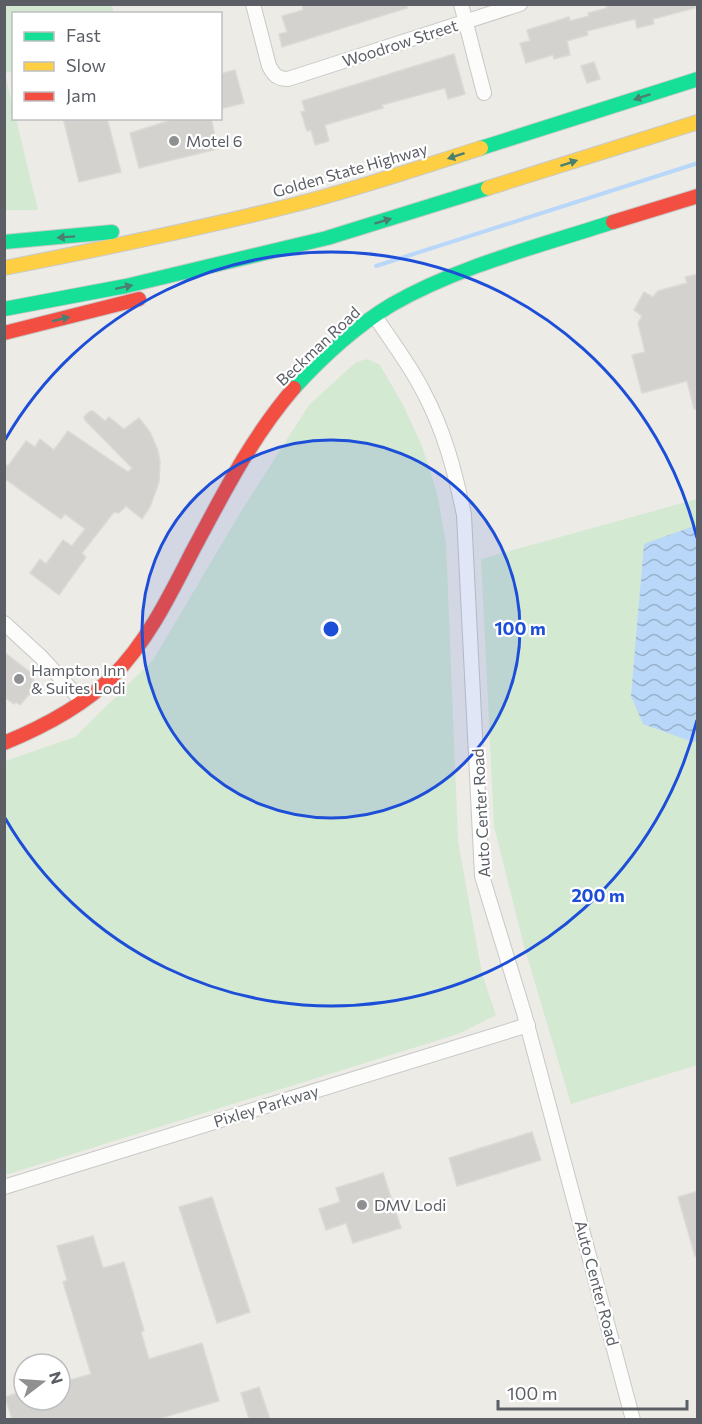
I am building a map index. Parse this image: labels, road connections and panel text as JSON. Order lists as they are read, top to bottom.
{
  "streets": {
    "main road": ["Golden State Highway", "Beckman Road"],
    "street": ["Woodrow Street", "Auto Center Road", "Pixley Parkway"]
  },
  "crossings": [
    ["Beckman Road", "Auto Center Road"],
    ["Auto Center Road", "Pixley Parkway"]
  ],
  "places": ["Motel 6", "Hampton Inn & Suites Lodi", "DMV Lodi"],
  "legend": ["Fast", "Slow", "Jam"],
  "scale_bar": "100 m",
  "north": "right",
  "rings": ["100 m", "200 m"]
}
